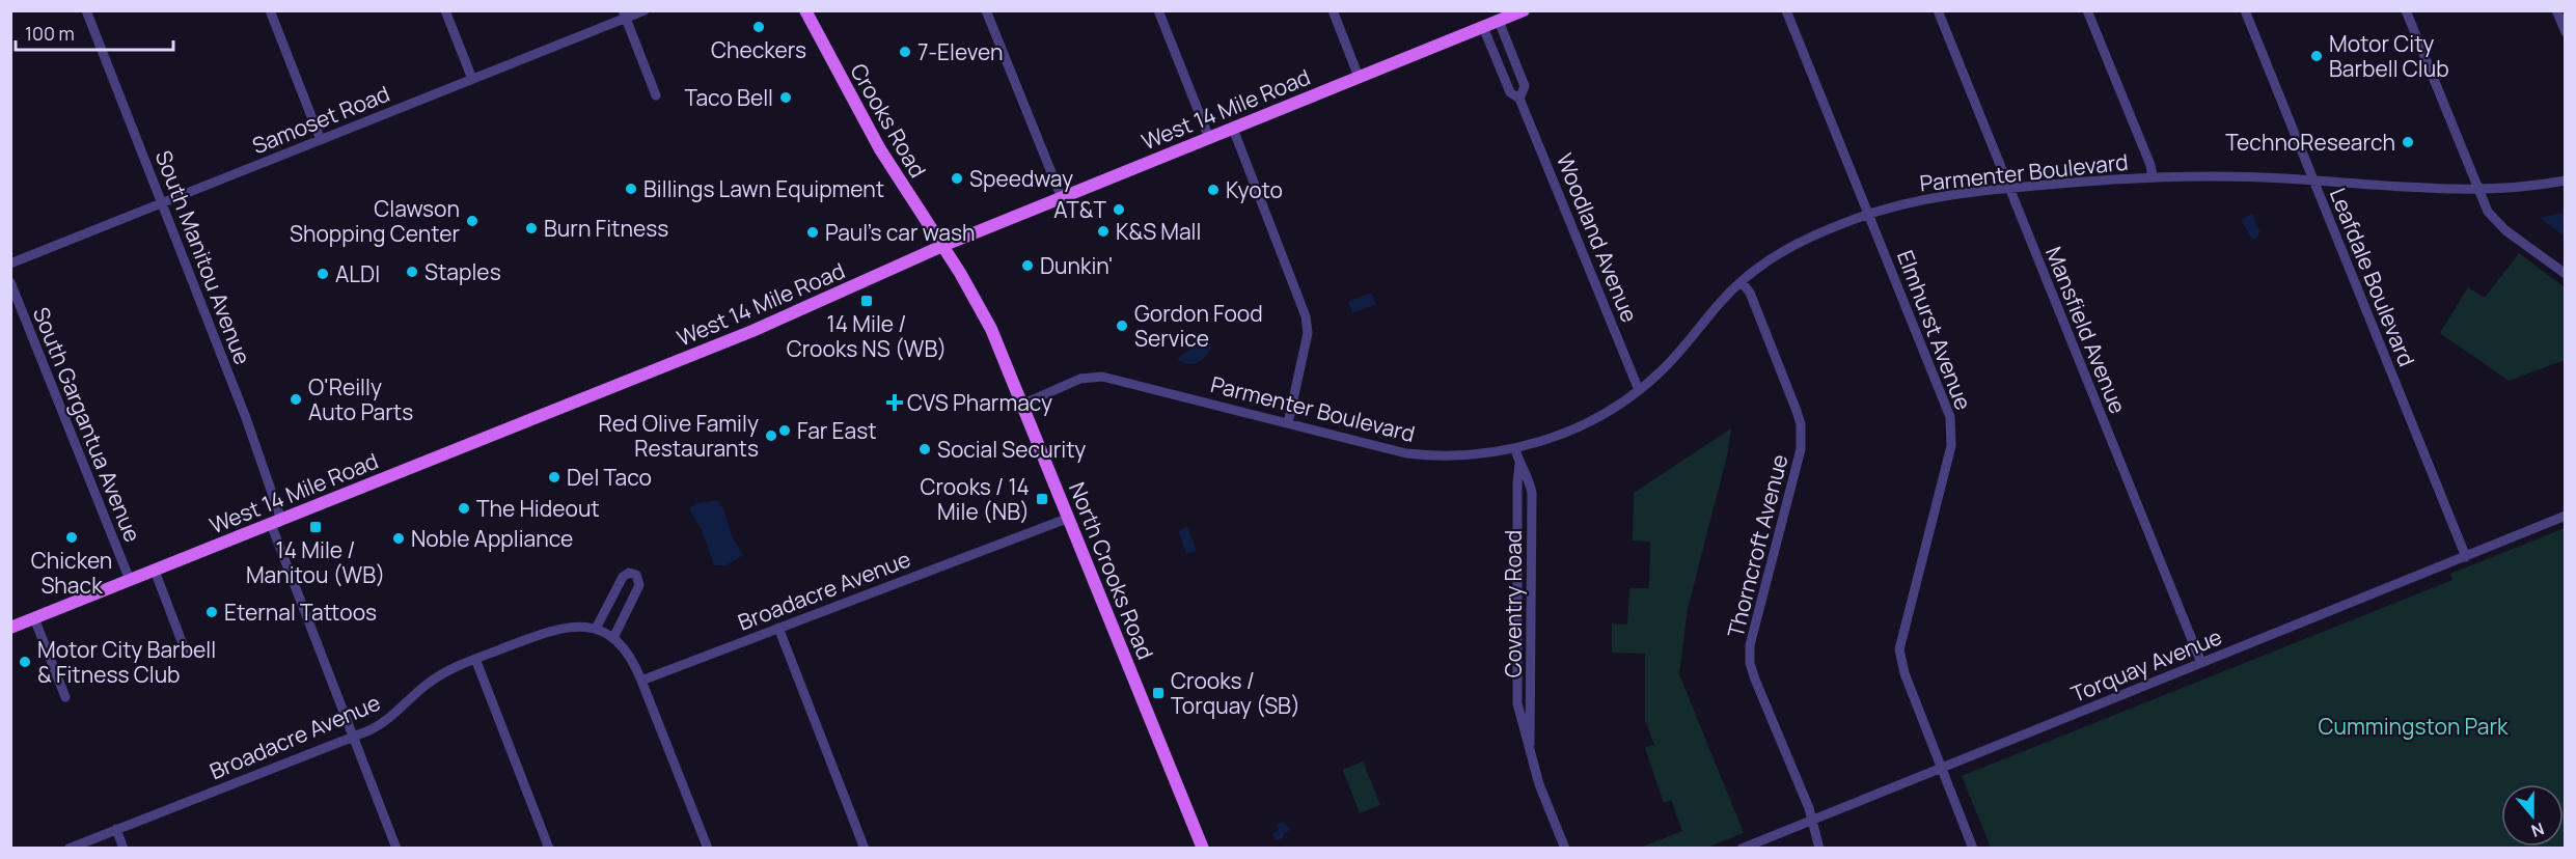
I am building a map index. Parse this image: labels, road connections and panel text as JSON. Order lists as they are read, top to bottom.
{
  "streets": {
    "main road": ["West 14 Mile Road", "Crooks Road", "North Crooks Road"],
    "street": [
      "Samoset Road",
      "Parmenter Boulevard",
      "Woodland Avenue",
      "South Manitou Avenue",
      "Leafdale Boulevard",
      "Elmhurst Avenue",
      "Mansfield Avenue",
      "South Gargantua Avenue",
      "Thorncroft Avenue",
      "Broadacre Avenue",
      "Coventry Road",
      "Torquay Avenue"
    ]
  },
  "crossings": [
    ["West 14 Mile Road", "Crooks Road"],
    ["West 14 Mile Road", "Woodland Avenue"],
    ["West 14 Mile Road", "South Manitou Avenue"],
    ["West 14 Mile Road", "South Gargantua Avenue"],
    ["West 14 Mile Road", "North Crooks Road"],
    ["Samoset Road", "South Manitou Avenue"],
    ["Crooks Road", "North Crooks Road"],
    ["Parmenter Boulevard", "Woodland Avenue"],
    ["Parmenter Boulevard", "Leafdale Boulevard"],
    ["Parmenter Boulevard", "Elmhurst Avenue"],
    ["Parmenter Boulevard", "Mansfield Avenue"],
    ["Parmenter Boulevard", "Thorncroft Avenue"],
    ["Parmenter Boulevard", "North Crooks Road"],
    ["Parmenter Boulevard", "Coventry Road"],
    ["South Manitou Avenue", "Broadacre Avenue"],
    ["Leafdale Boulevard", "Torquay Avenue"],
    ["Elmhurst Avenue", "Torquay Avenue"],
    ["Mansfield Avenue", "Torquay Avenue"],
    ["Thorncroft Avenue", "Torquay Avenue"],
    ["North Crooks Road", "Broadacre Avenue"]
  ],
  "parks": ["Cummingston Park"],
  "places": {
    "other": [
      "Checkers",
      "7-Eleven",
      "Motor City Barbell Club",
      "Taco Bell",
      "TechnoResearch",
      "Speedway",
      "Billings Lawn Equipment",
      "Kyoto",
      "AT&T",
      "Clawson Shopping Center",
      "Burn Fitness",
      "K&S Mall",
      "Paul's car wash",
      "Dunkin'",
      "Staples",
      "ALDI",
      "Gordon Food Service",
      "O'Reilly Auto Parts",
      "Far East",
      "Red Olive Family Restaurants",
      "Social Security",
      "Del Taco",
      "The Hideout",
      "Chicken Shack",
      "Noble Appliance",
      "Eternal Tattoos",
      "Motor City Barbell & Fitness Club"
    ],
    "transit": [
      "14 Mile / Crooks NS (WB)",
      "Crooks / 14 Mile (NB)",
      "14 Mile / Manitou (WB)",
      "Crooks / Torquay (SB)"
    ],
    "health": ["CVS Pharmacy"]
  },
  "scale_bar": "100 m",
  "north": "bottom"
}
